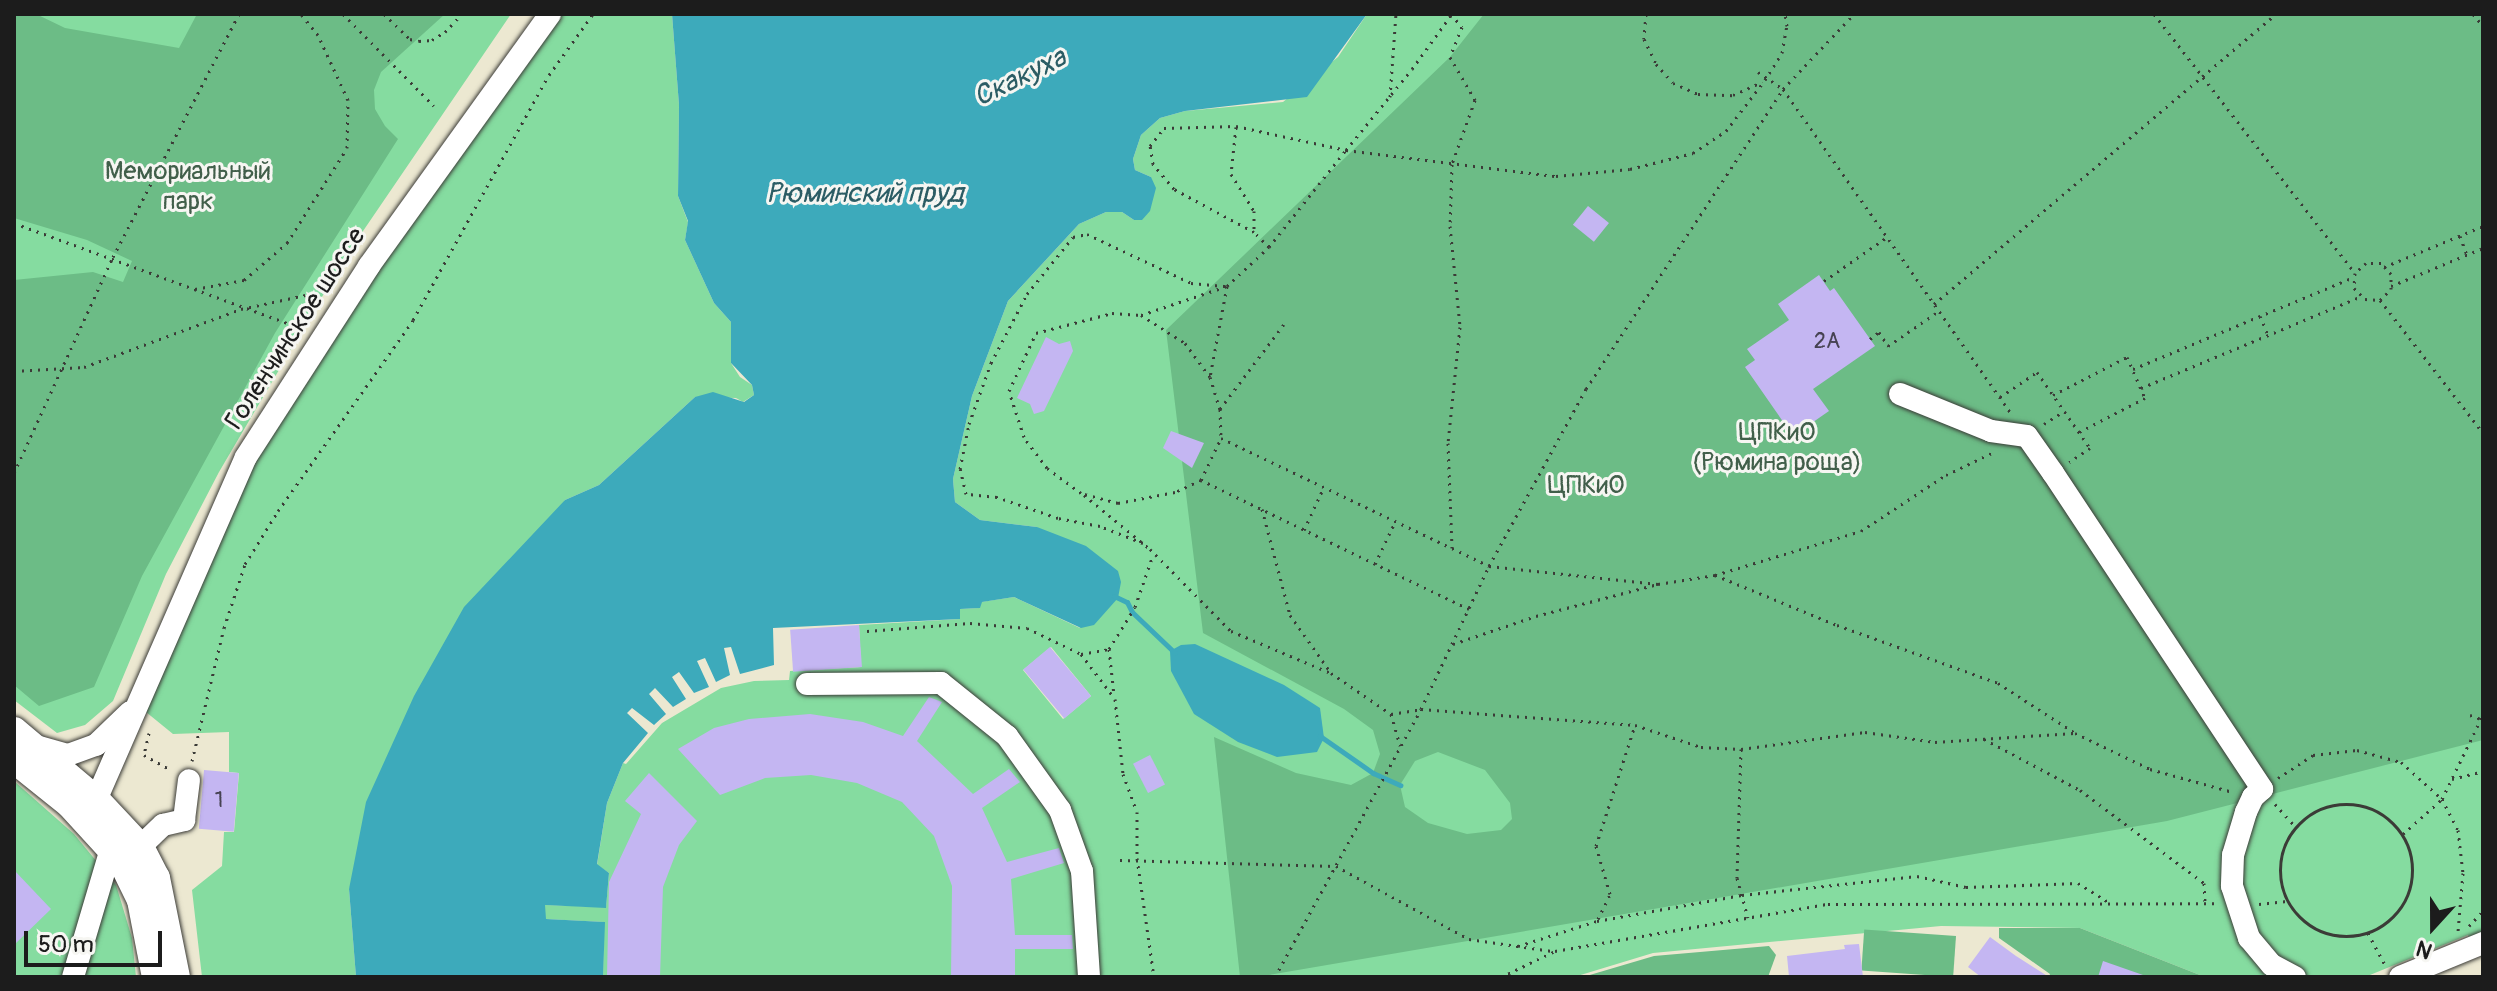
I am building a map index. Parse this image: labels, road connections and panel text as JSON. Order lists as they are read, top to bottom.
{
  "streets": {
    "street": ["Голенчинское шоссе"]
  },
  "water": ["Скакуха", "Рюминский пруд"],
  "parks": ["Мемориальный парк", "ЦПКиО (Рюмина роща)", "ЦПКиО"],
  "house_numbers": ["2А", "1"],
  "scale_bar": "50 m",
  "north": "bottom"
}
